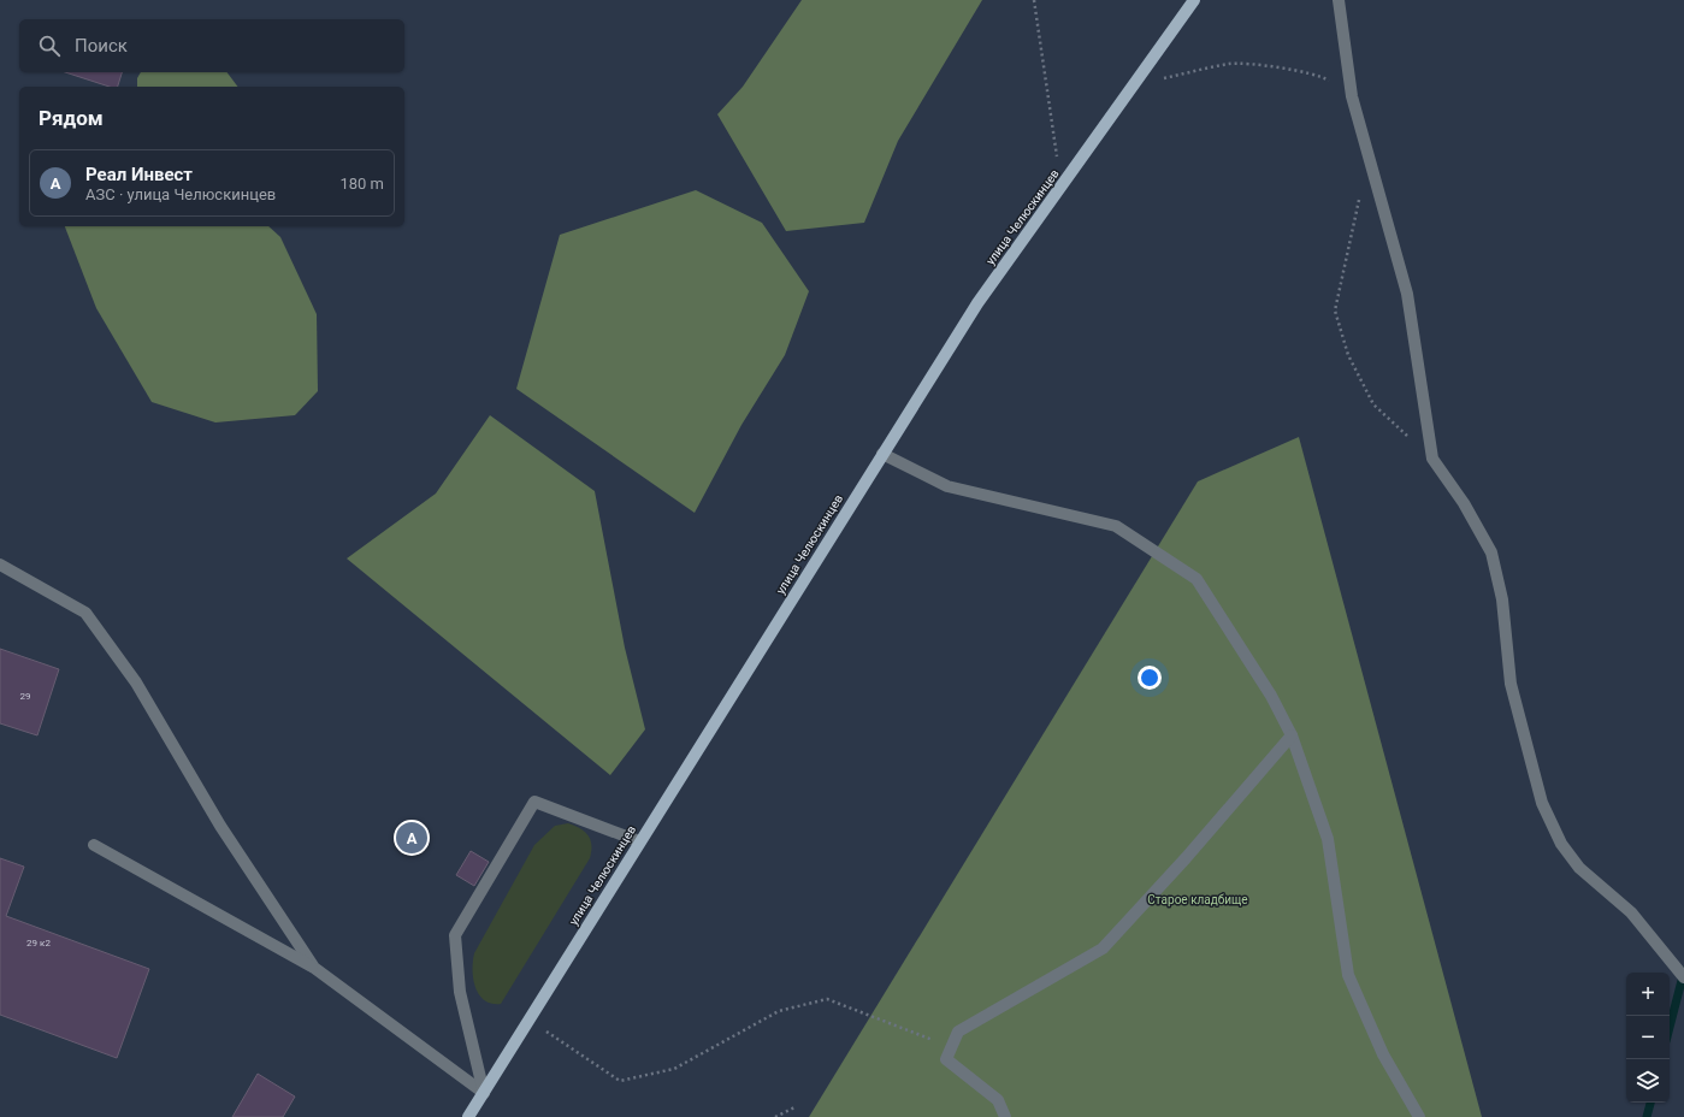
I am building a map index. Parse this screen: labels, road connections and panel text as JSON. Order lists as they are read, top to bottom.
{
  "streets": {
    "main road": ["улица Челюскинцев"]
  },
  "parks": ["Старое кладбище"],
  "house_numbers": ["29", "29 к2"],
  "page": {
    "search": "Поиск",
    "heading": "Рядом",
    "list": [
      {
        "mark": "A",
        "name": "Реал Инвест",
        "note": "АЗС · улица Челюскинцев",
        "value": "180 m"
      }
    ],
    "pins": "A",
    "map_buttons": ["+", "−"]
  }
}
